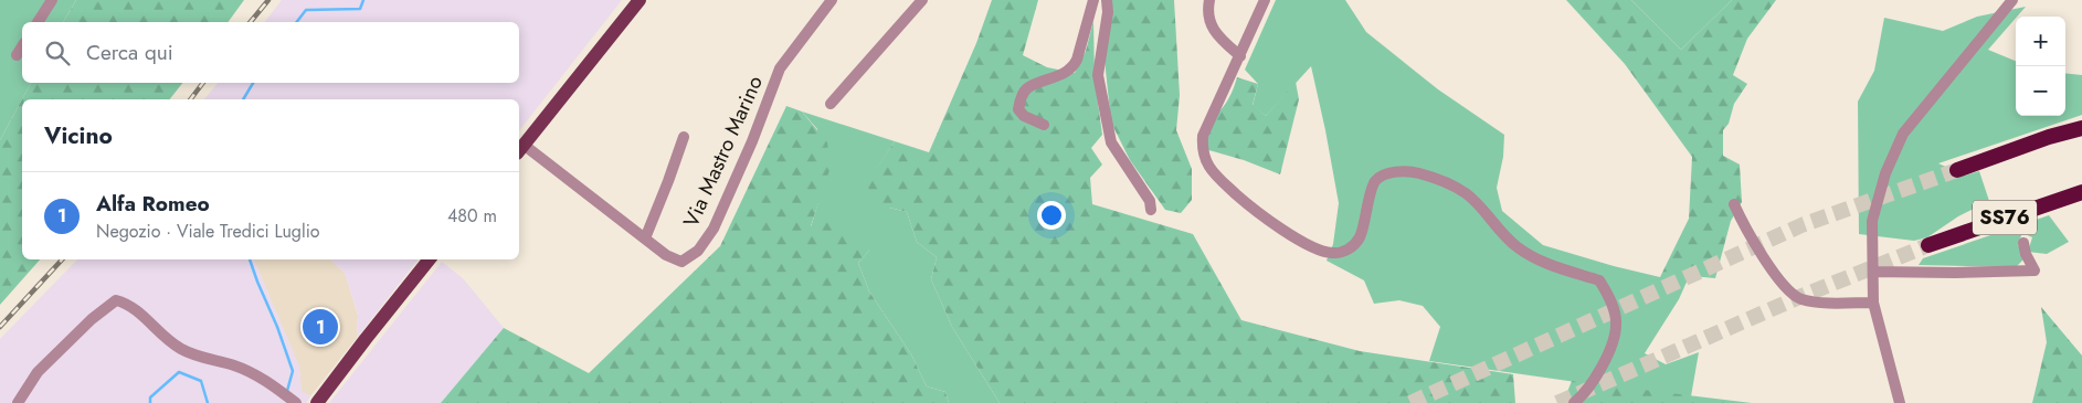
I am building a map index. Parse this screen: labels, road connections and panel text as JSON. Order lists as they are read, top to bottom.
{
  "streets": {
    "highway": ["SS76"],
    "street": ["Via Mastro Marino"]
  },
  "page": {
    "map_buttons": ["+", "−"],
    "search": "Cerca qui",
    "heading": "Vicino",
    "list": [
      {
        "mark": "1",
        "name": "Alfa Romeo",
        "note": "Negozio · Viale Tredici Luglio",
        "value": "480 m"
      }
    ],
    "pins": "1"
  }
}
